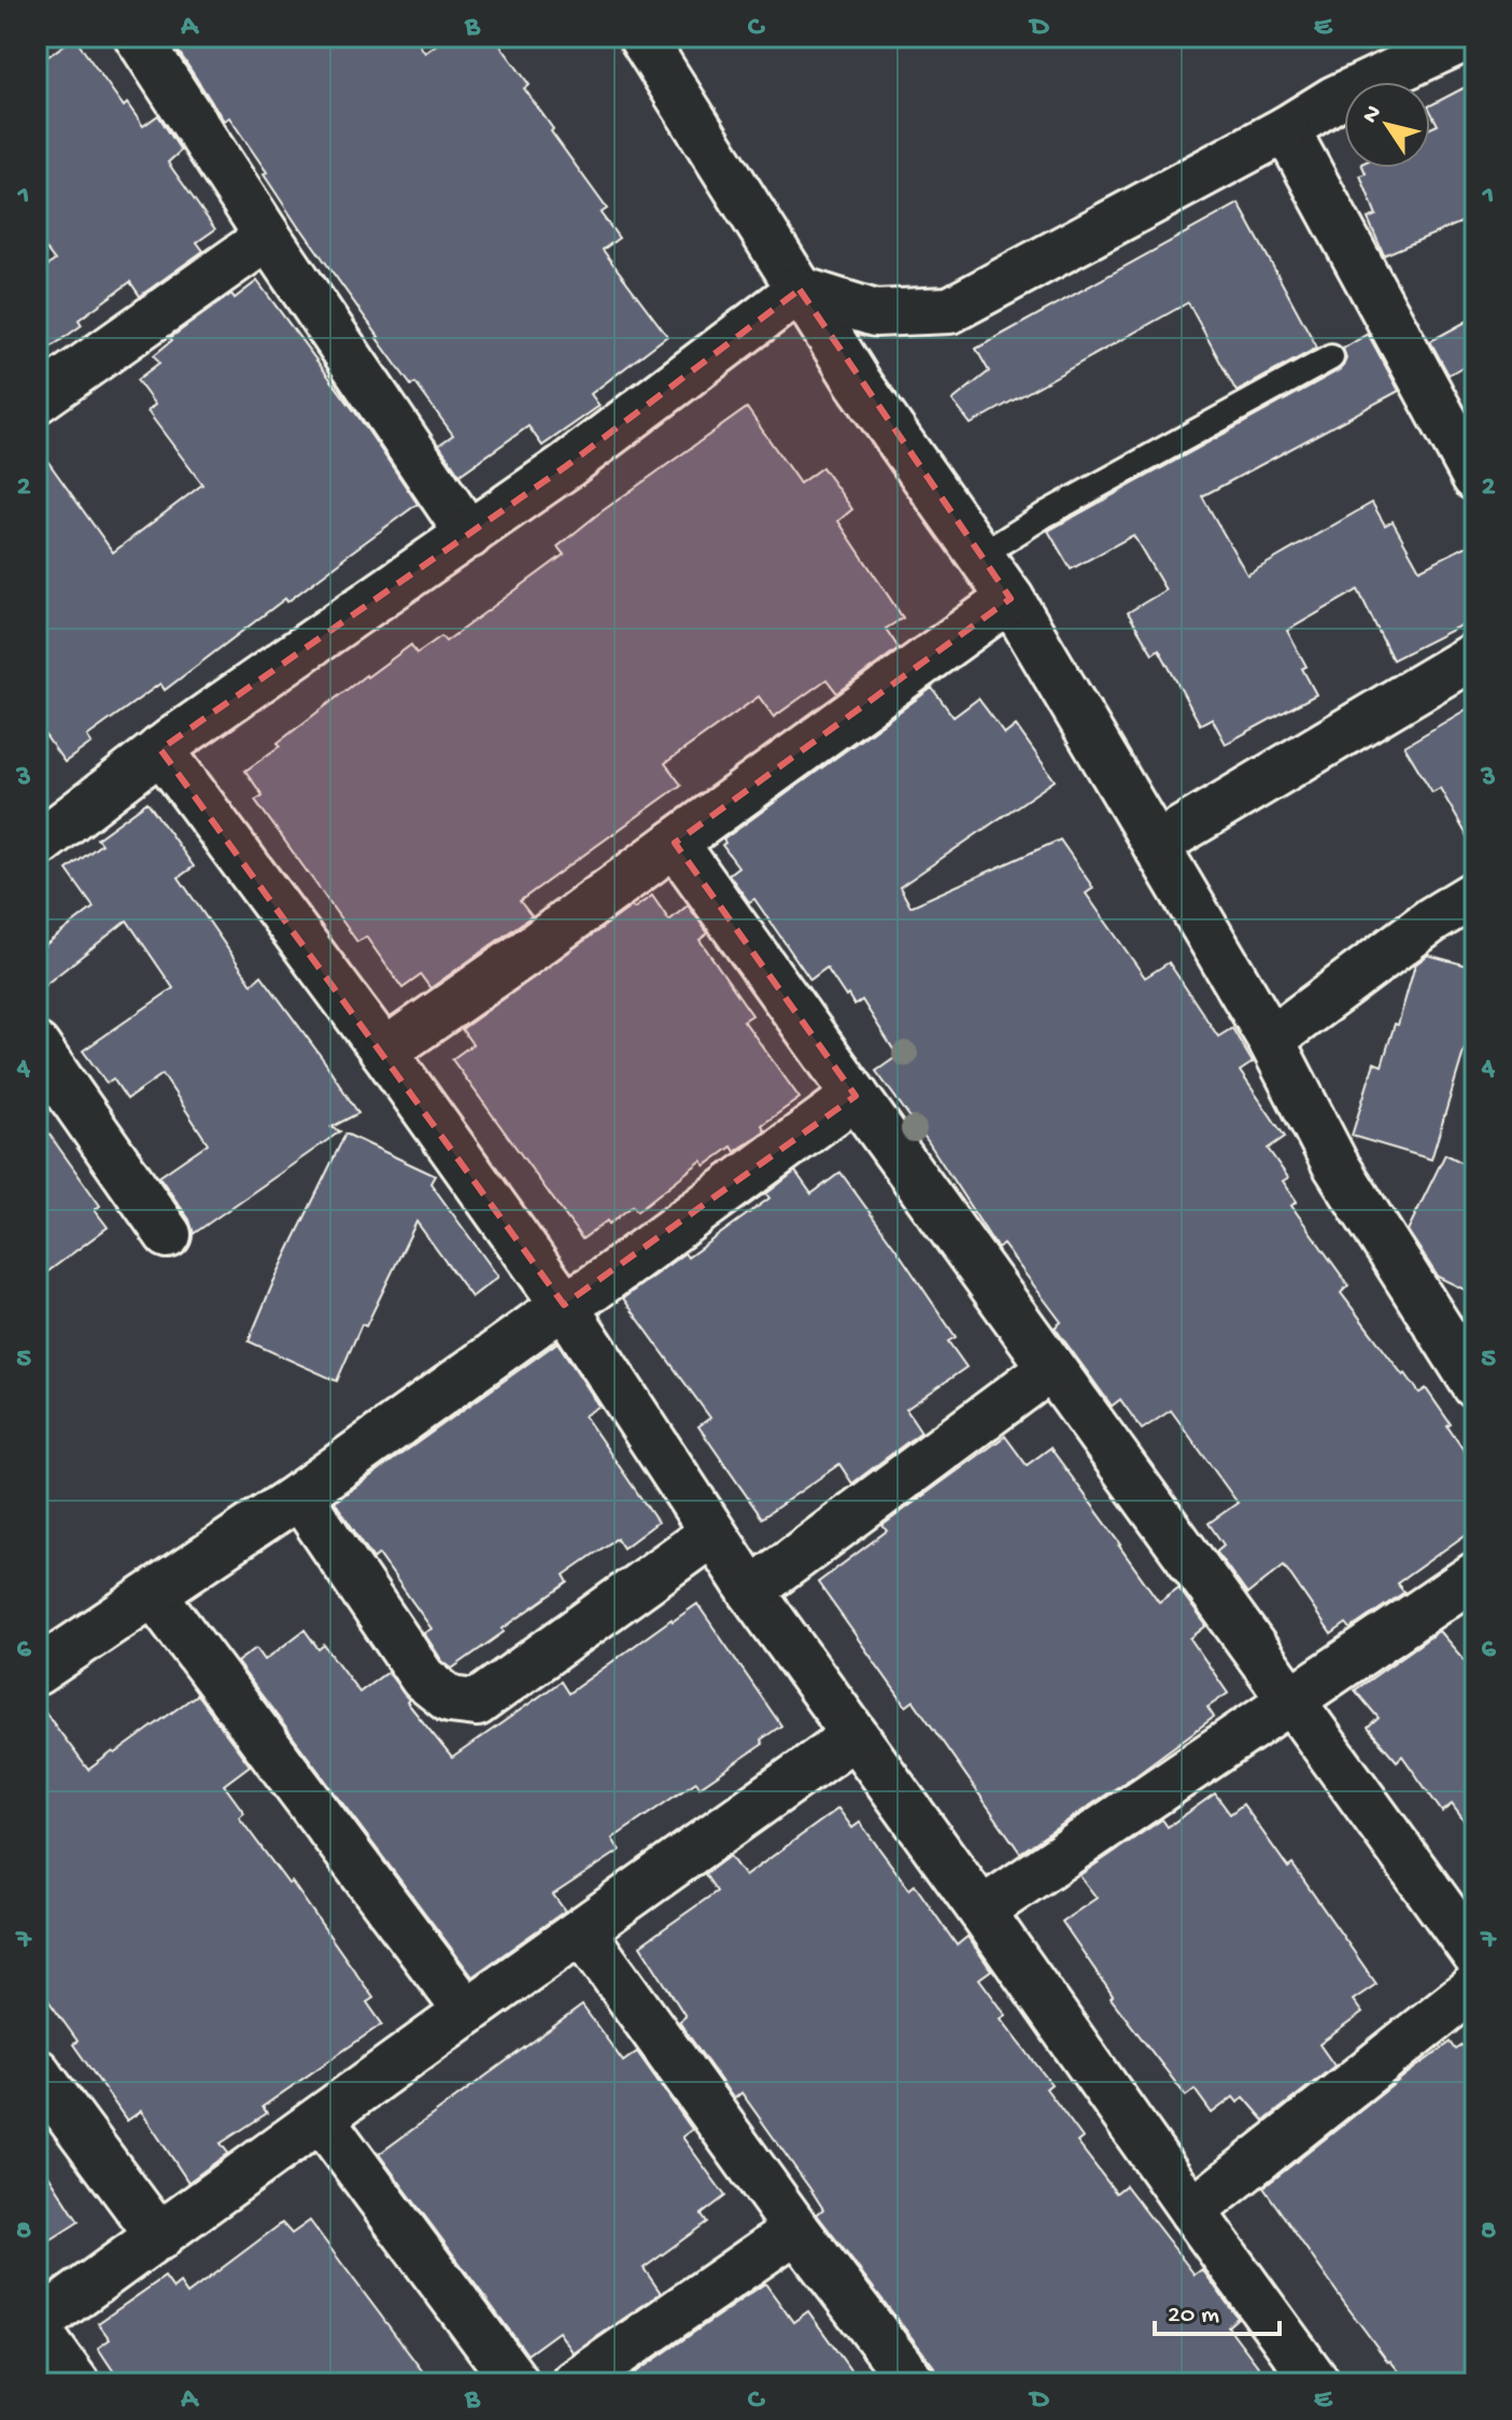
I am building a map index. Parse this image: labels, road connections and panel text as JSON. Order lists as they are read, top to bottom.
{
  "scale_bar": "20 m",
  "north": "top left",
  "grid": {
    "columns": [
      "A",
      "B",
      "C",
      "D",
      "E"
    ],
    "rows": [
      "1",
      "2",
      "3",
      "4",
      "5",
      "6",
      "7",
      "8"
    ]
  }
}
